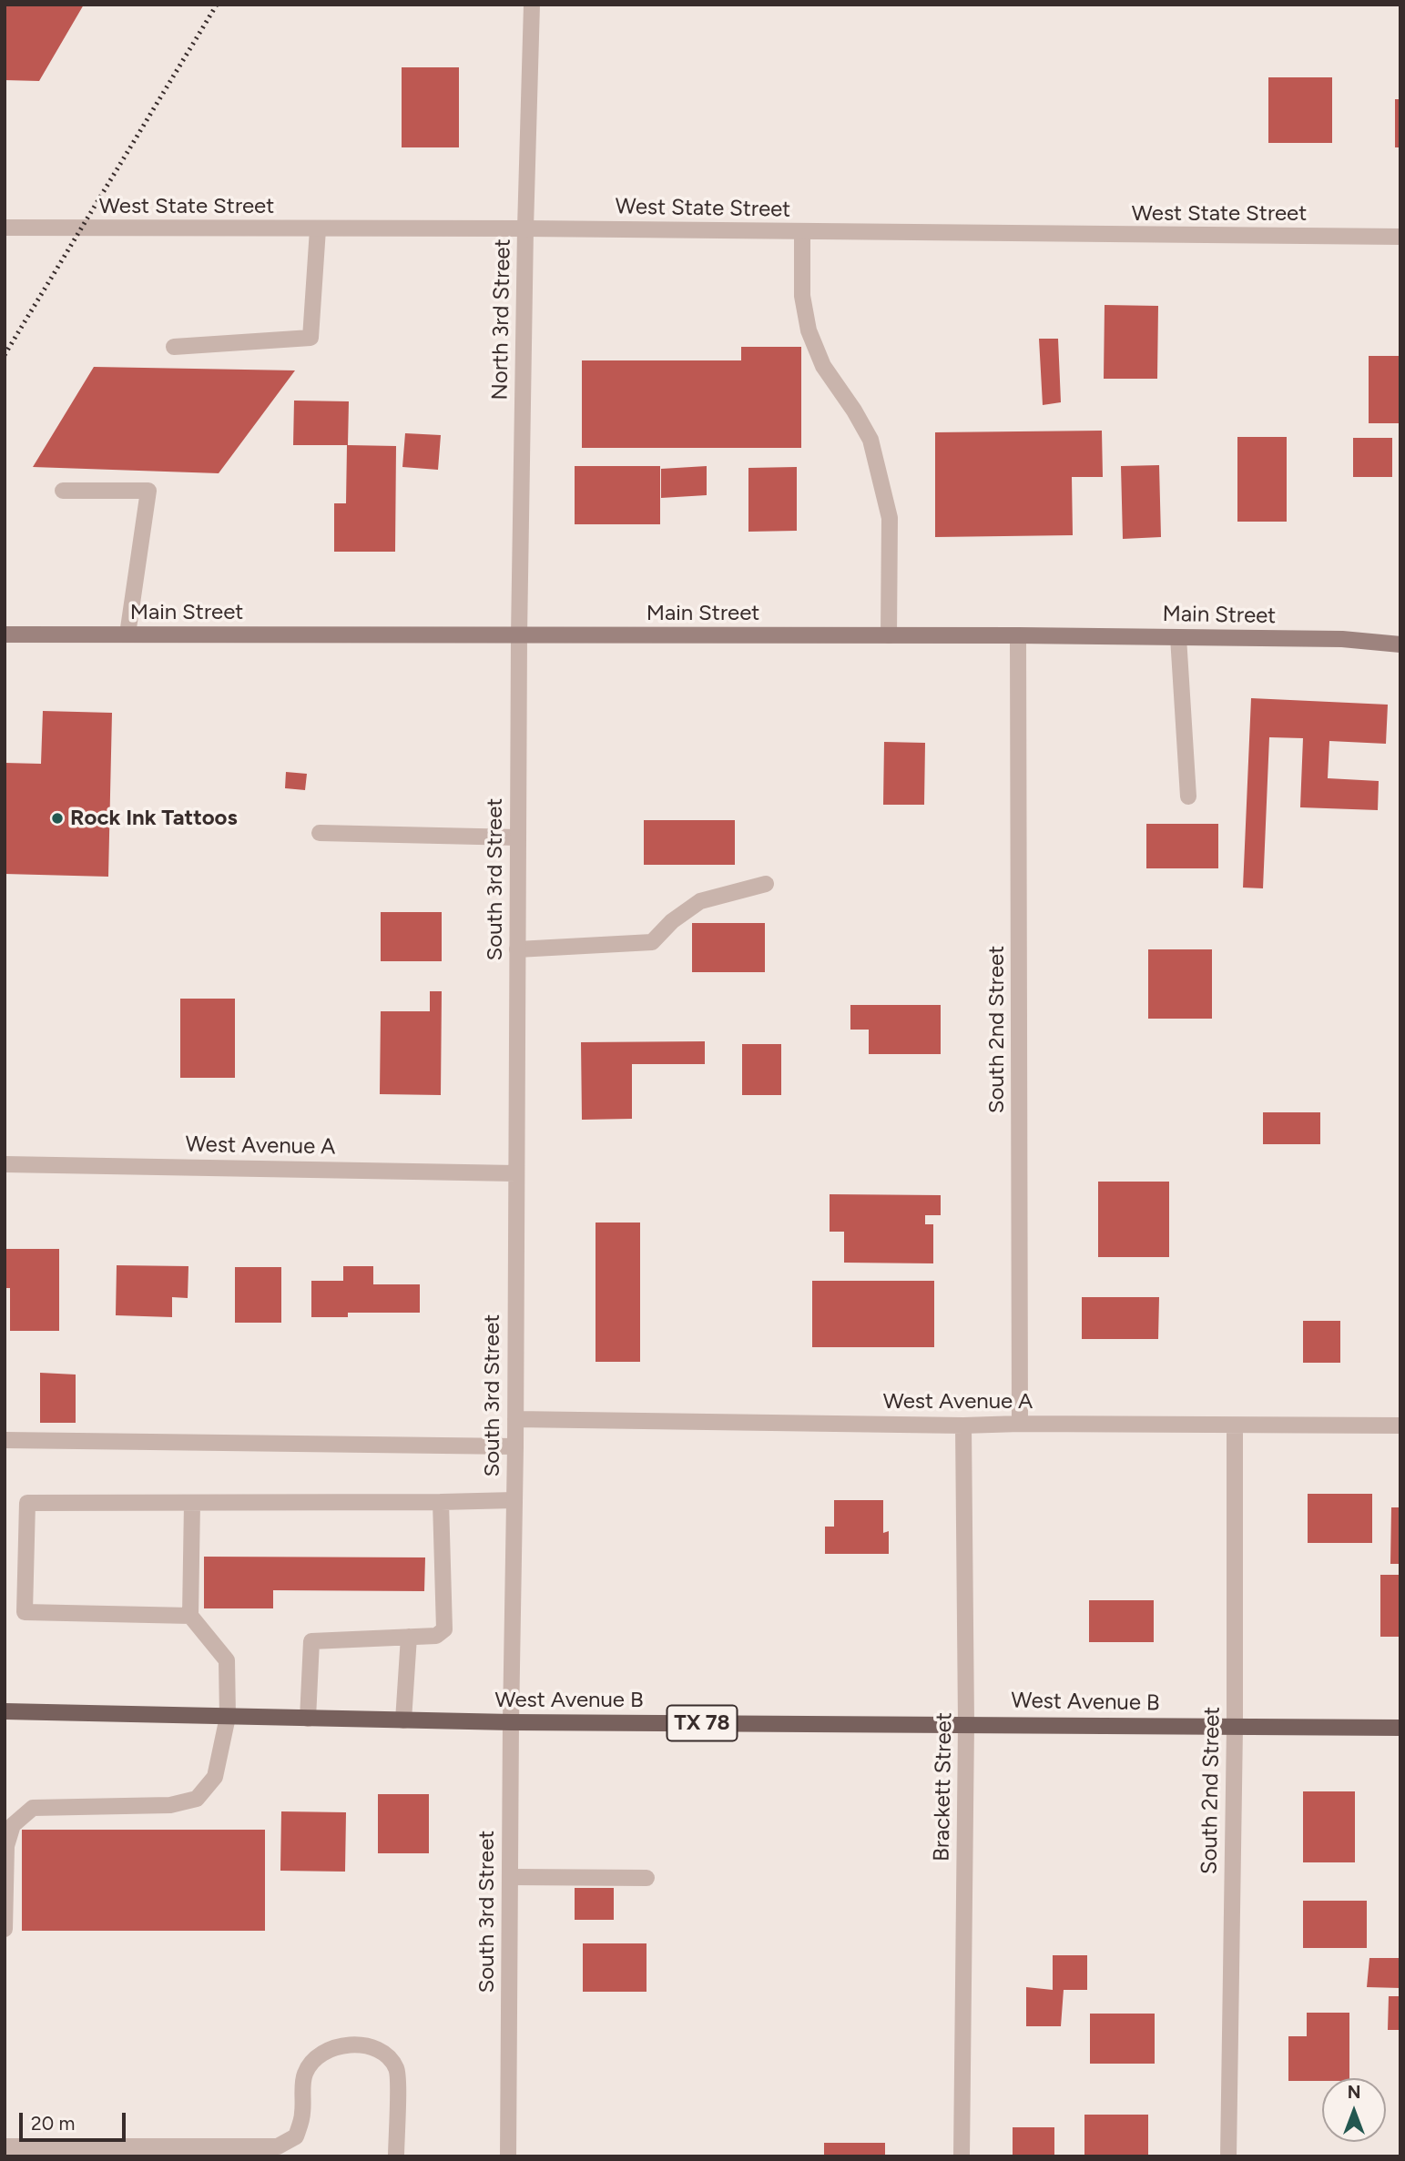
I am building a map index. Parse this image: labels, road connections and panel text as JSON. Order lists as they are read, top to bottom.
{
  "streets": {
    "main road": ["Main Street", "West Avenue B", "TX 78"],
    "street": [
      "West State Street",
      "North 3rd Street",
      "South 3rd Street",
      "South 2nd Street",
      "West Avenue A",
      "Brackett Street"
    ]
  },
  "crossings": [
    ["West State Street", "North 3rd Street"],
    ["North 3rd Street", "Main Street"],
    ["North 3rd Street", "South 3rd Street"],
    ["Main Street", "South 3rd Street"],
    ["Main Street", "South 2nd Street"],
    ["South 3rd Street", "West Avenue A"],
    ["South 3rd Street", "West Avenue B"],
    ["South 2nd Street", "West Avenue A"],
    ["South 2nd Street", "West Avenue B"],
    ["West Avenue A", "Brackett Street"],
    ["West Avenue B", "Brackett Street"]
  ],
  "places": ["Rock Ink Tattoos"],
  "scale_bar": "20 m",
  "north": "top"
}
